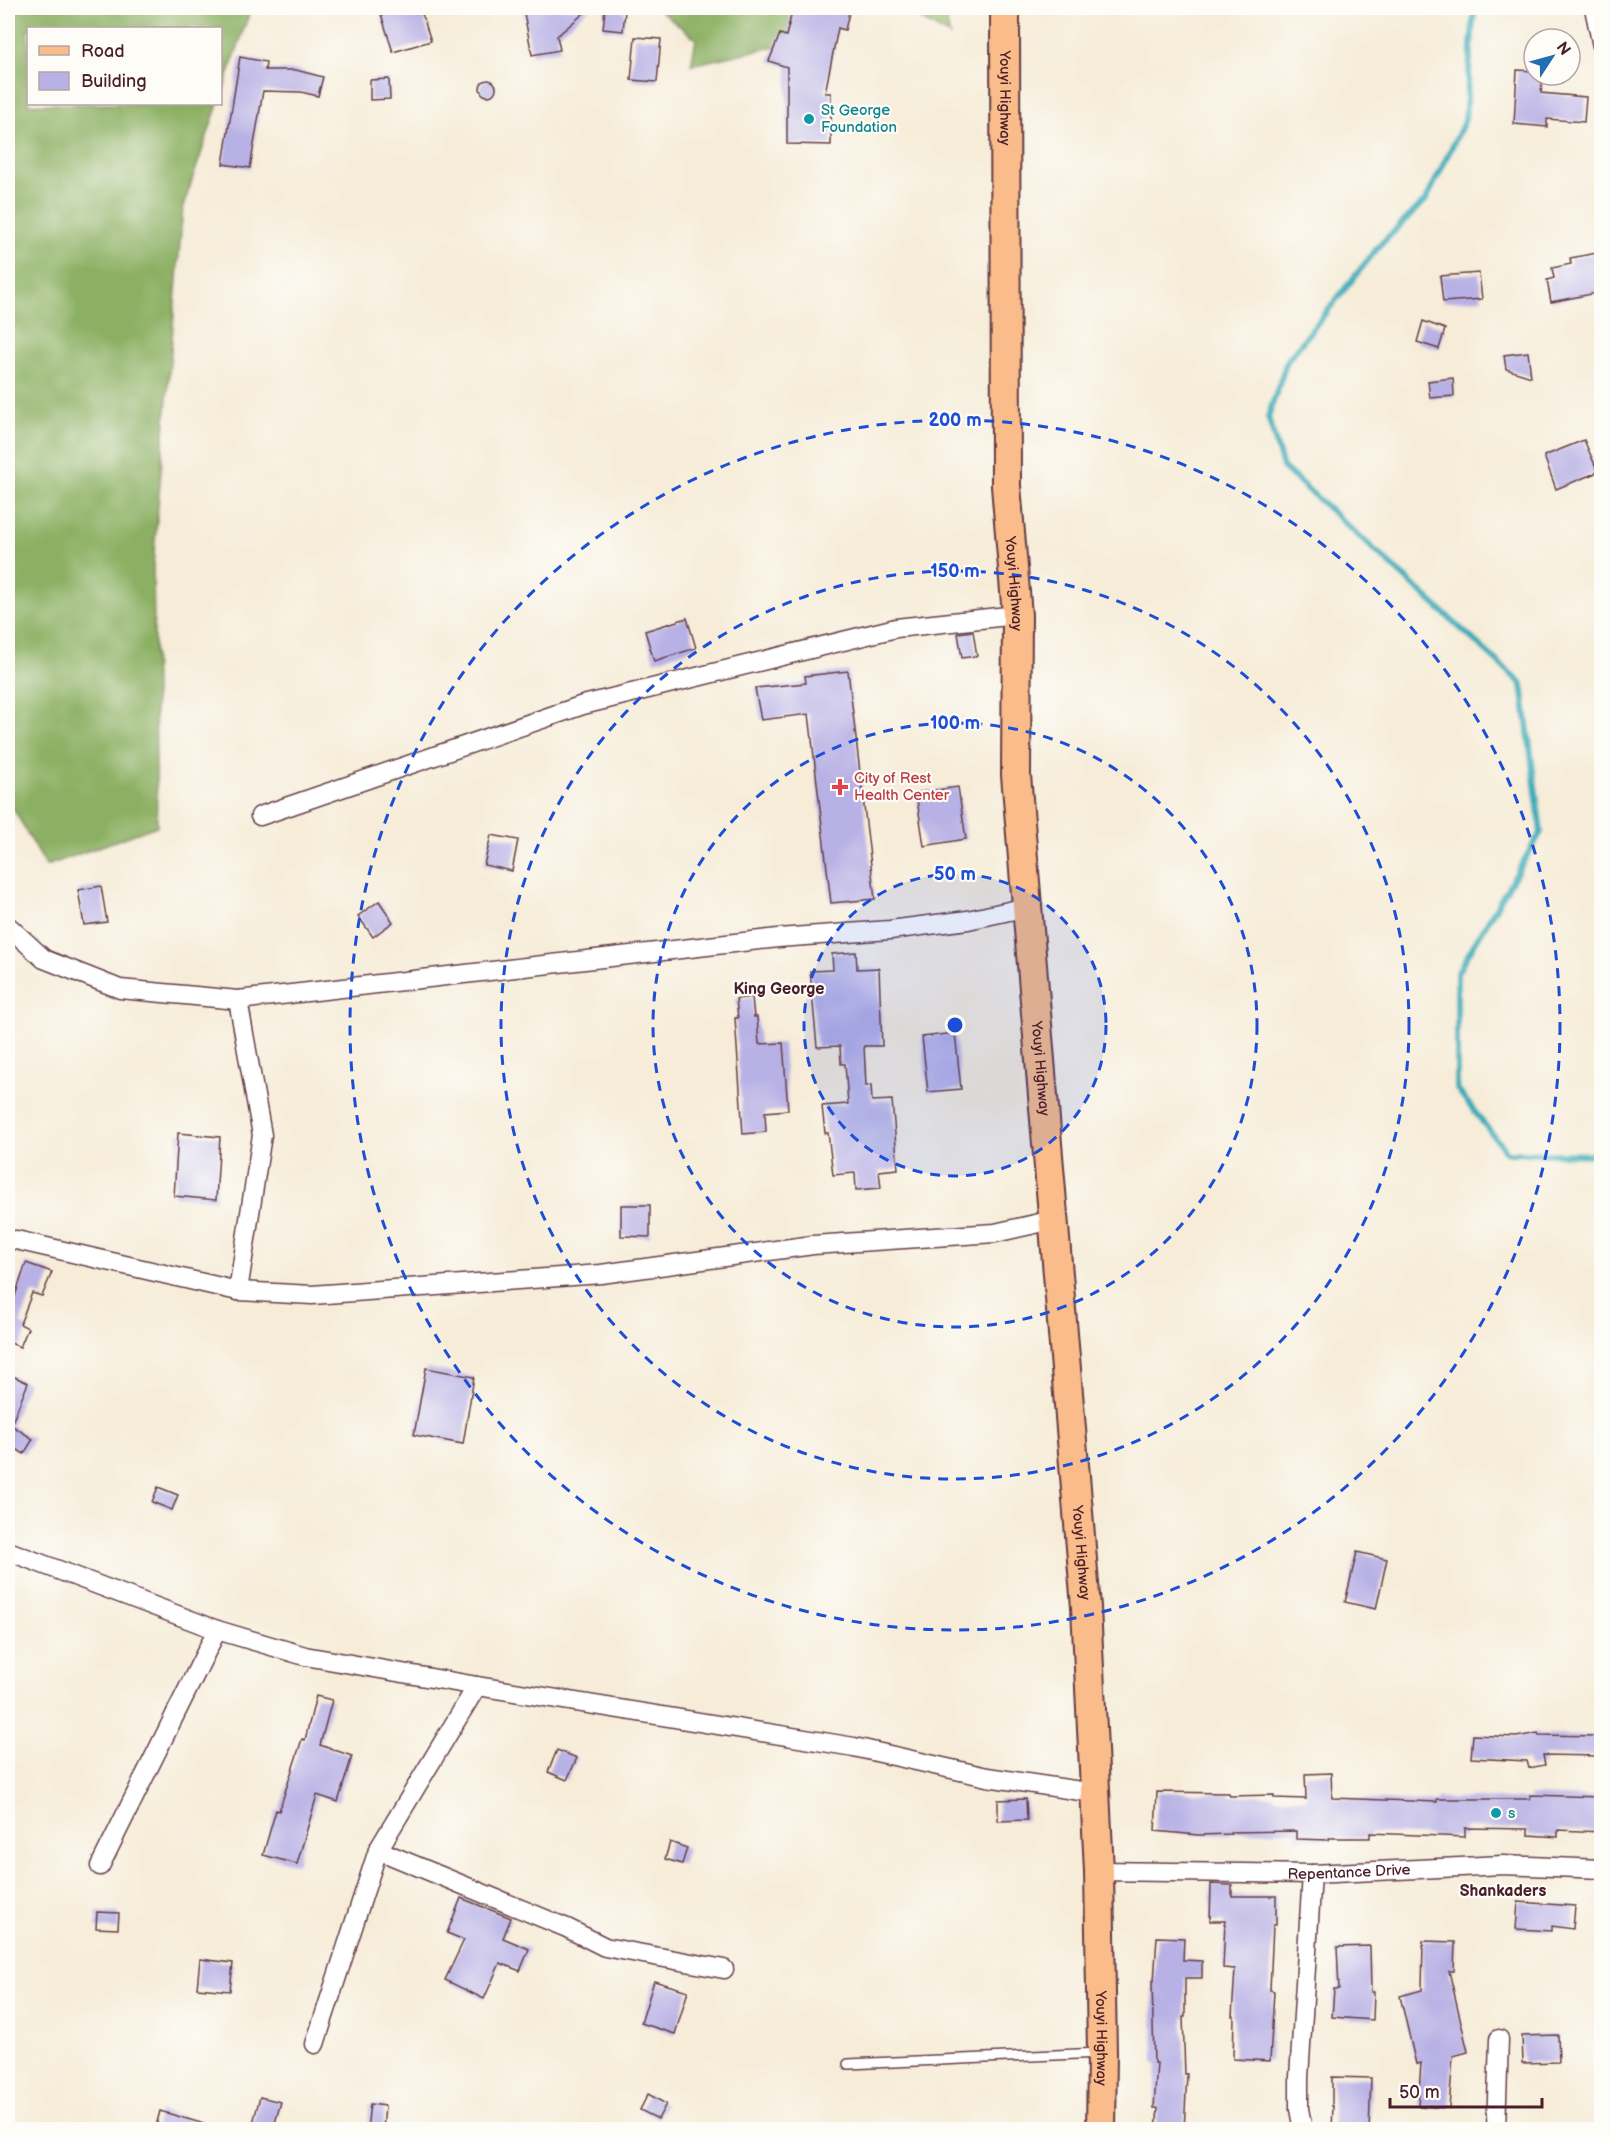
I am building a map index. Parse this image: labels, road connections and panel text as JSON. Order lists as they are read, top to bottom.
{
  "streets": {
    "main road": ["Youyi Highway"],
    "street": ["Repentance Drive"]
  },
  "crossings": [
    ["Youyi Highway", "Repentance Drive"]
  ],
  "districts": ["King George", "Shankaders"],
  "places": {
    "other": ["St George Foundation", "s"],
    "health": ["City of Rest Health Center"]
  },
  "legend": ["Road", "Building"],
  "scale_bar": "50 m",
  "north": "top right",
  "rings": [
    "200 m",
    "150 m",
    "100 m",
    "50 m"
  ]
}
